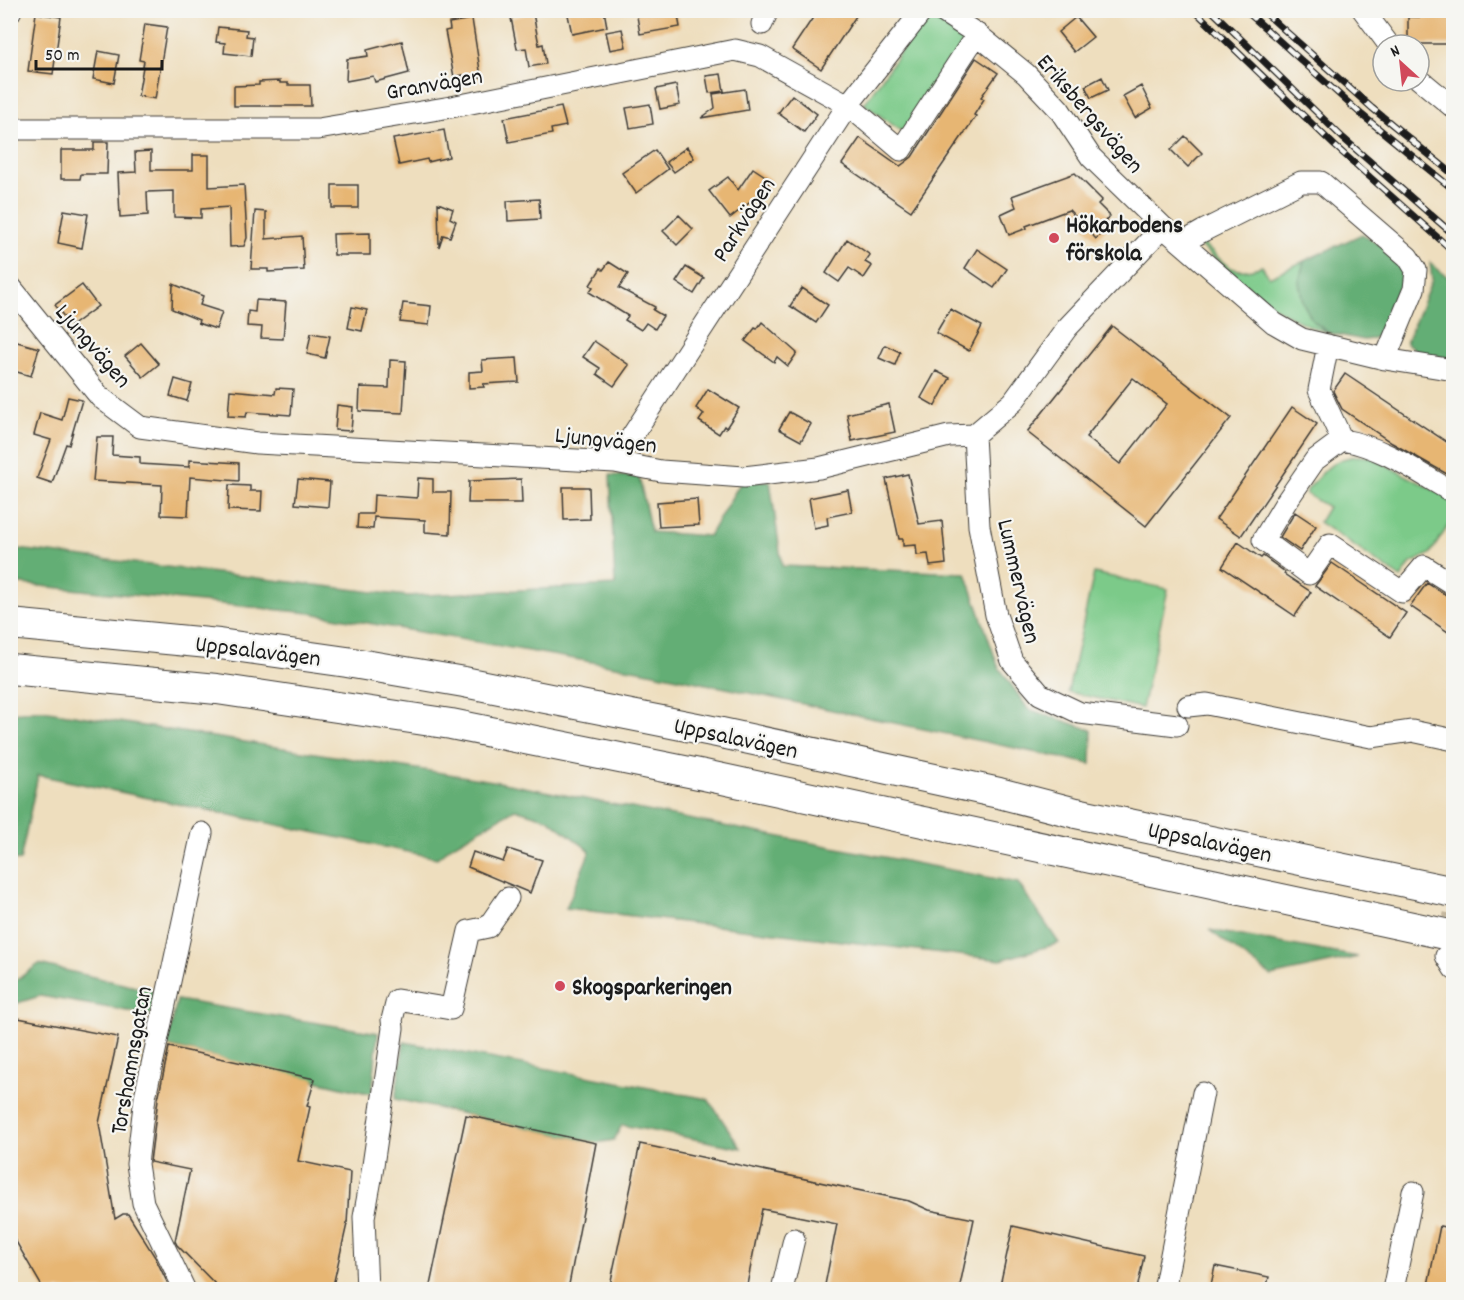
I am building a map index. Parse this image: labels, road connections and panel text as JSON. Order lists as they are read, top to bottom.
{
  "streets": {
    "highway": ["Uppsalavägen"],
    "street": [
      "Granvägen",
      "Eriksbergsvägen",
      "Parkvägen",
      "Ljungvägen",
      "Lummervägen",
      "Torshamnsgatan"
    ]
  },
  "crossings": [
    ["Granvägen", "Eriksbergsvägen"],
    ["Granvägen", "Parkvägen"],
    ["Parkvägen", "Ljungvägen"],
    ["Ljungvägen", "Lummervägen"]
  ],
  "places": ["Hökarbodens förskola", "Skogsparkeringen"],
  "scale_bar": "50 m",
  "north": "top left"
}
